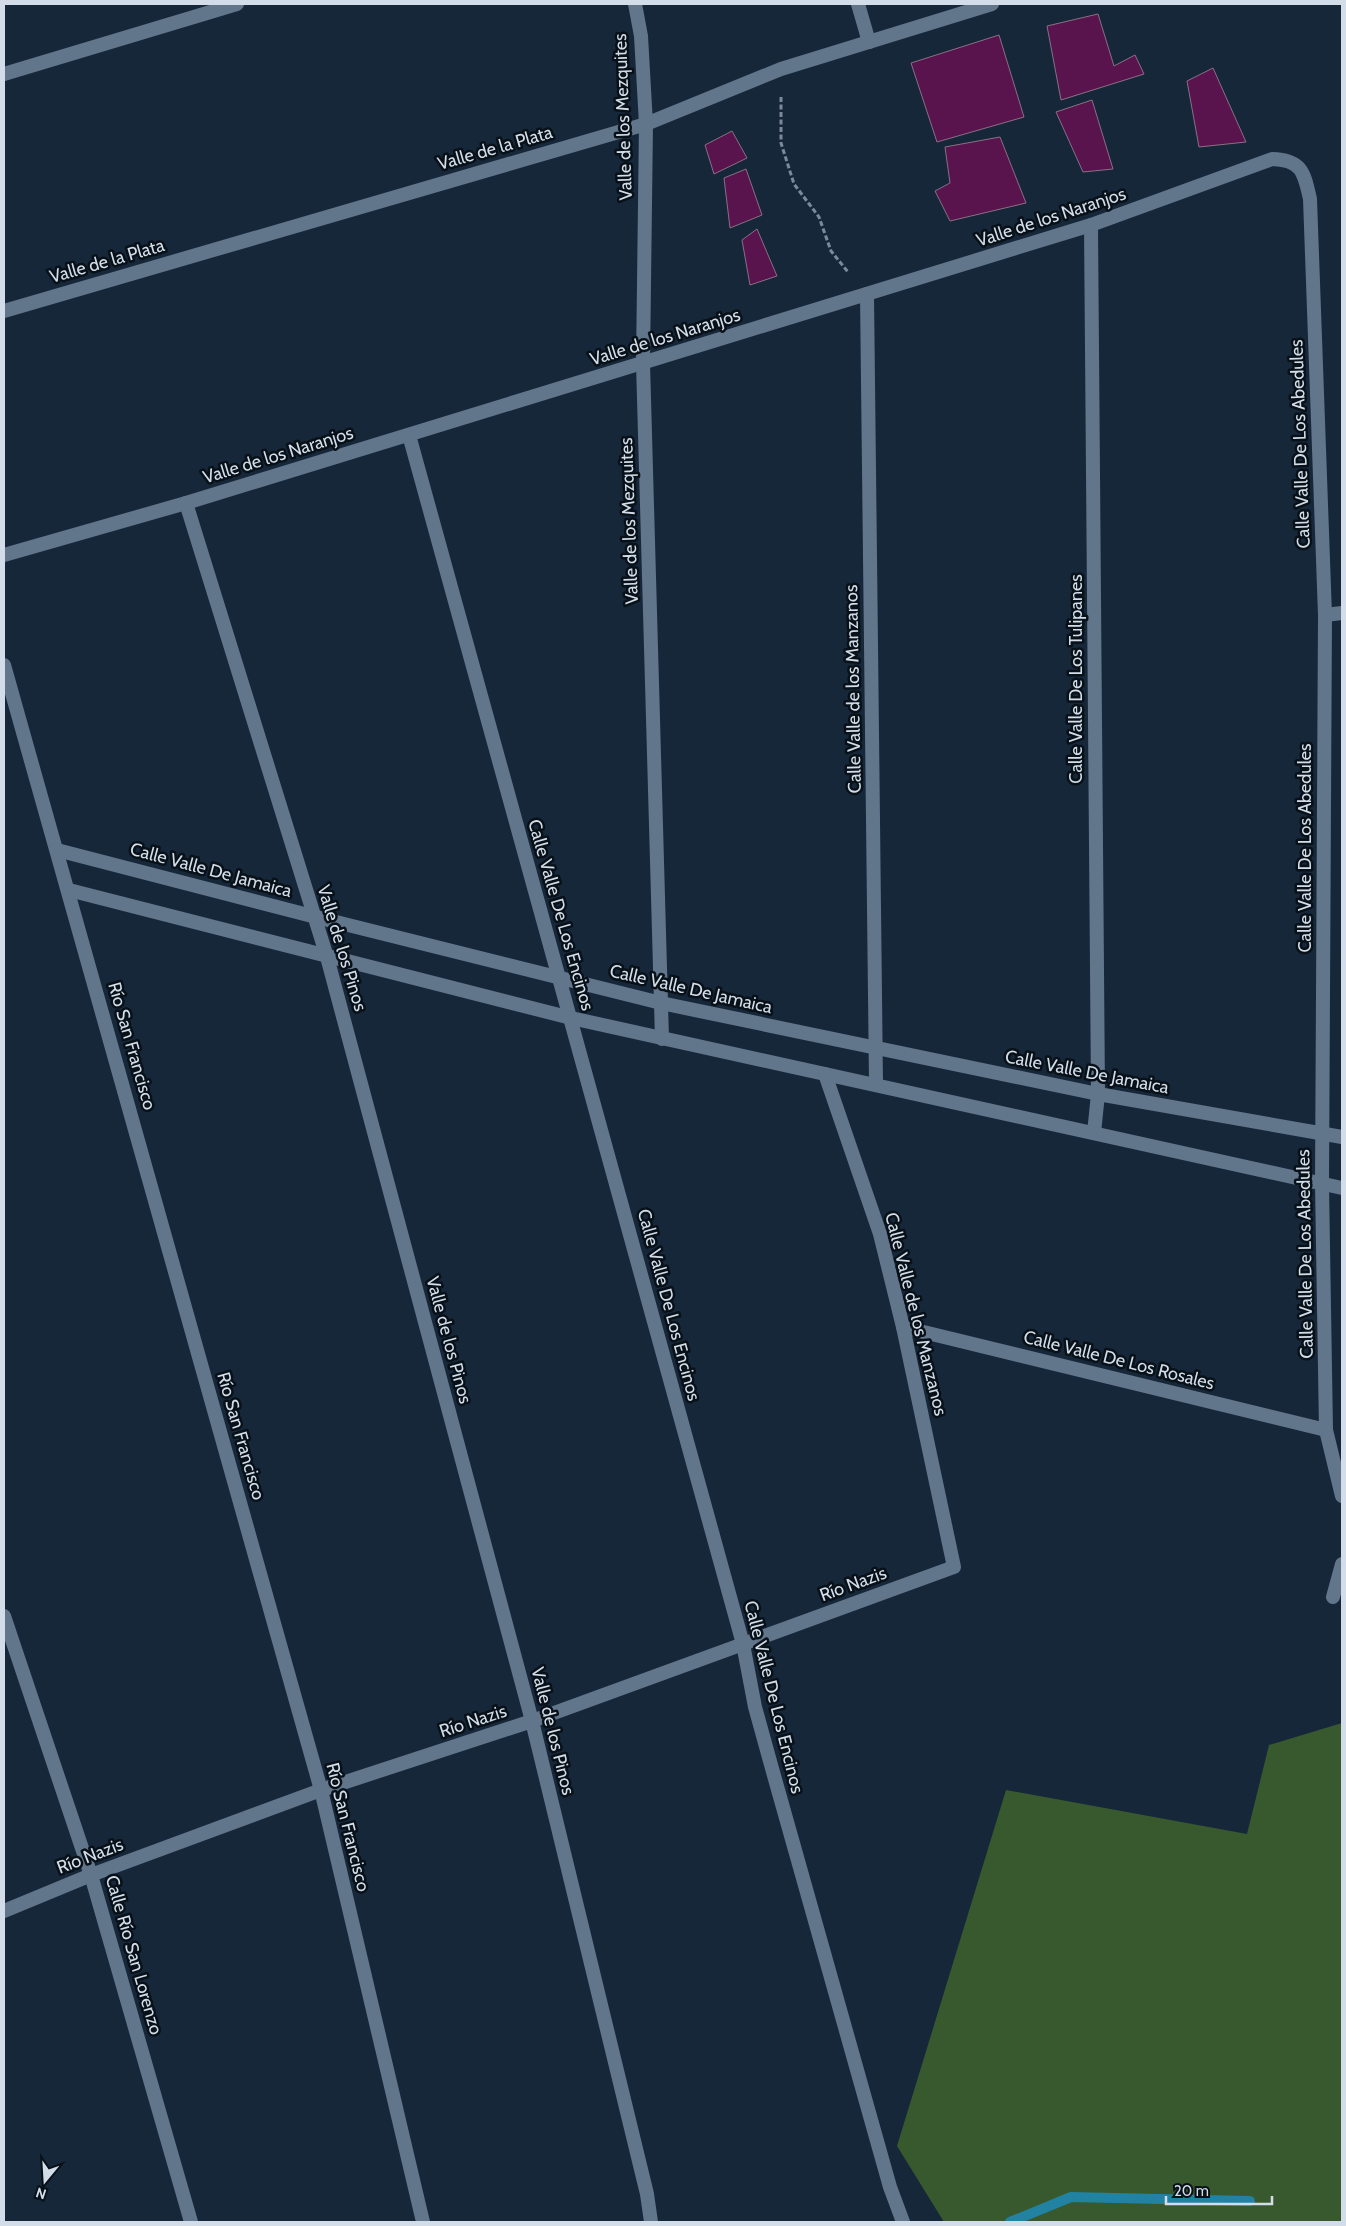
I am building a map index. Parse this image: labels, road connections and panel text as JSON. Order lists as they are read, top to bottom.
{
  "streets": {
    "street": [
      "Valle de los Mezquites",
      "Valle de la Plata",
      "Valle de los Naranjos",
      "Calle Valle De Los Abedules",
      "Calle Valle De Los Tulipanes",
      "Calle Valle de los Manzanos",
      "Calle Valle De Jamaica",
      "Calle Valle De Los Encinos",
      "Valle de los Pinos",
      "Río San Francisco",
      "Calle Valle De Los Rosales",
      "Río Nazis",
      "Calle Río San Lorenzo"
    ]
  },
  "crossings": [
    ["Valle de los Mezquites", "Valle de la Plata"],
    ["Valle de los Mezquites", "Valle de los Naranjos"],
    ["Valle de los Mezquites", "Calle Valle De Jamaica"],
    ["Valle de los Naranjos", "Calle Valle De Los Abedules"],
    ["Valle de los Naranjos", "Calle Valle De Los Tulipanes"],
    ["Valle de los Naranjos", "Calle Valle de los Manzanos"],
    ["Valle de los Naranjos", "Calle Valle De Los Encinos"],
    ["Valle de los Naranjos", "Valle de los Pinos"],
    ["Calle Valle De Los Abedules", "Calle Valle De Jamaica"],
    ["Calle Valle De Los Abedules", "Calle Valle De Los Rosales"],
    ["Calle Valle De Los Tulipanes", "Calle Valle De Jamaica"],
    ["Calle Valle de los Manzanos", "Calle Valle De Jamaica"],
    ["Calle Valle de los Manzanos", "Calle Valle De Los Rosales"],
    ["Calle Valle de los Manzanos", "Río Nazis"],
    ["Calle Valle De Jamaica", "Calle Valle De Los Encinos"],
    ["Calle Valle De Jamaica", "Valle de los Pinos"],
    ["Calle Valle De Jamaica", "Río San Francisco"],
    ["Calle Valle De Los Encinos", "Río Nazis"],
    ["Valle de los Pinos", "Río Nazis"],
    ["Río San Francisco", "Río Nazis"],
    ["Río Nazis", "Calle Río San Lorenzo"]
  ],
  "scale_bar": "20 m",
  "north": "bottom"
}
